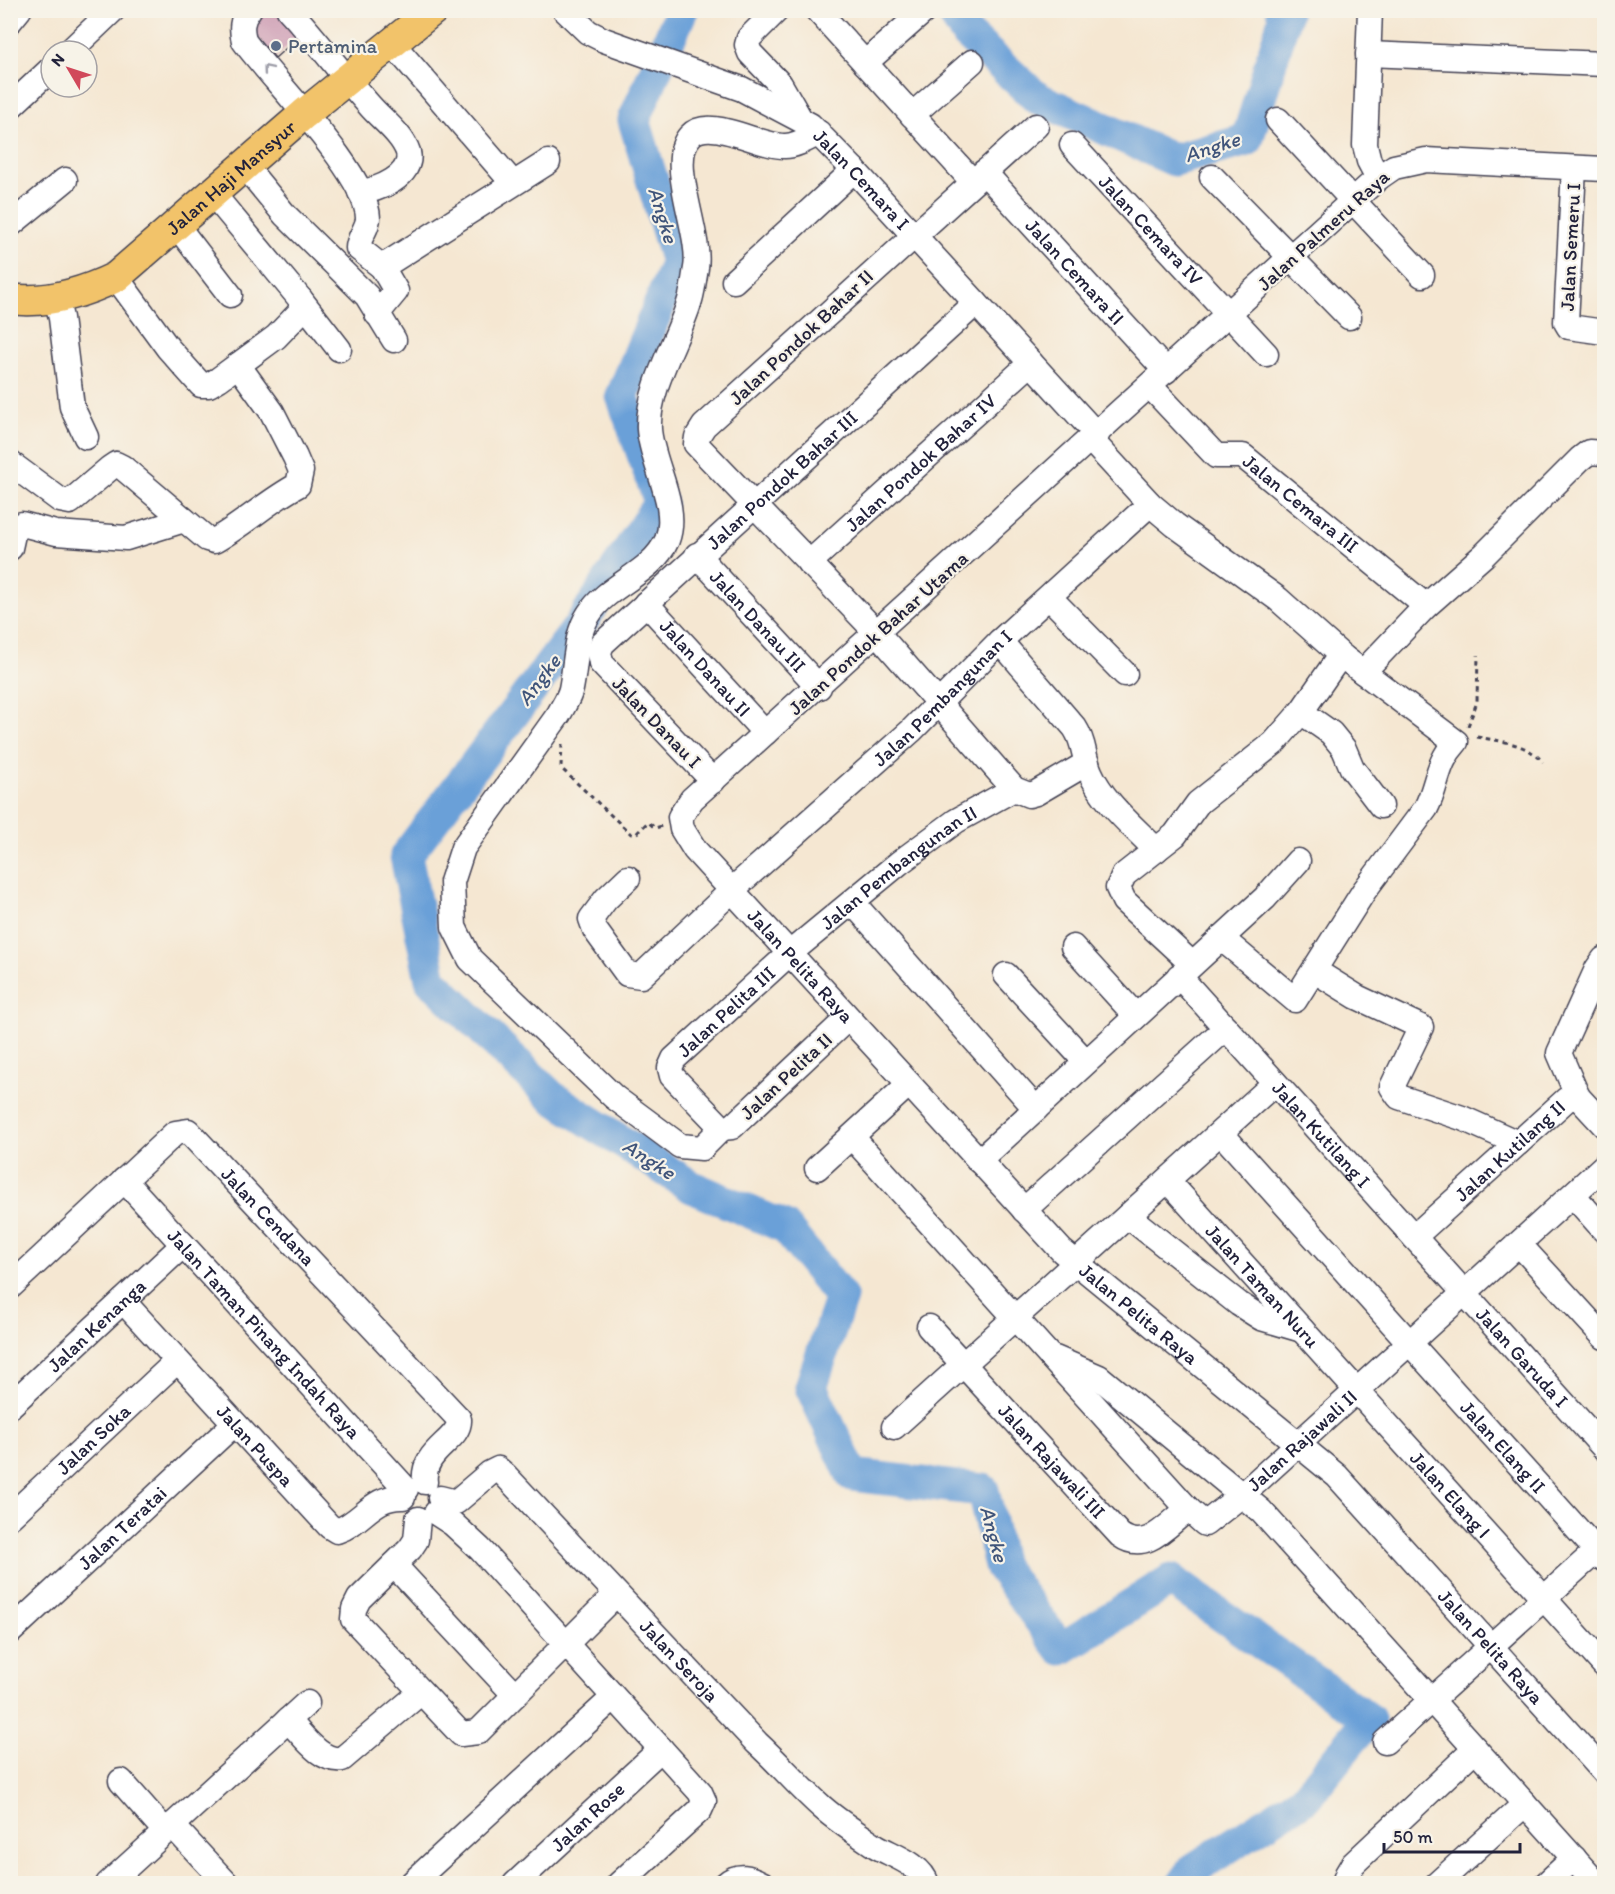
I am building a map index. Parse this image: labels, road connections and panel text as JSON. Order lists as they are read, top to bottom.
{
  "streets": {
    "main road": ["Jalan Haji Mansyur"],
    "street": [
      "Jalan Cemara I",
      "Jalan Cemara IV",
      "Jalan Palmeru Raya",
      "Jalan Semeru I",
      "Jalan Cemara II",
      "Jalan Pondok Bahar II",
      "Jalan Pondok Bahar IV",
      "Jalan Pondok Bahar III",
      "Jalan Cemara III",
      "Jalan Danau III",
      "Jalan Pondok Bahar Utama",
      "Jalan Danau II",
      "Jalan Pembangunan I",
      "Jalan Danau I",
      "Jalan Pembangunan II",
      "Jalan Pelita Raya",
      "Jalan Pelita III",
      "Jalan Pelita II",
      "Jalan Kutilang I",
      "Jalan Kutilang II",
      "Jalan Cendana",
      "Jalan Taman Nuru",
      "Jalan Kenanga",
      "Jalan Taman Pinang Indah Raya",
      "Jalan Garuda I",
      "Jalan Soka",
      "Jalan Rajawali II",
      "Jalan Puspa",
      "Jalan Elang II",
      "Jalan Rajawali III",
      "Jalan Elang I",
      "Jalan Teratai",
      "Jalan Seroja",
      "Jalan Rose"
    ]
  },
  "crossings": [
    ["Jalan Cemara I", "Jalan Palmeru Raya"],
    ["Jalan Cemara I", "Jalan Pondok Bahar II"],
    ["Jalan Cemara I", "Jalan Pondok Bahar IV"],
    ["Jalan Cemara I", "Jalan Pondok Bahar III"],
    ["Jalan Cemara I", "Jalan Pondok Bahar Utama"],
    ["Jalan Cemara I", "Jalan Pembangunan I"],
    ["Jalan Cemara IV", "Jalan Palmeru Raya"],
    ["Jalan Palmeru Raya", "Jalan Semeru I"],
    ["Jalan Palmeru Raya", "Jalan Cemara II"],
    ["Jalan Palmeru Raya", "Jalan Cemara III"],
    ["Jalan Palmeru Raya", "Jalan Pondok Bahar Utama"],
    ["Jalan Cemara II", "Jalan Pondok Bahar II"],
    ["Jalan Cemara II", "Jalan Cemara III"],
    ["Jalan Pondok Bahar II", "Jalan Pondok Bahar III"],
    ["Jalan Pondok Bahar III", "Jalan Danau III"],
    ["Jalan Pondok Bahar III", "Jalan Danau II"],
    ["Jalan Pondok Bahar III", "Jalan Danau I"],
    ["Jalan Danau III", "Jalan Pondok Bahar Utama"],
    ["Jalan Pondok Bahar Utama", "Jalan Danau II"],
    ["Jalan Pondok Bahar Utama", "Jalan Danau I"],
    ["Jalan Pondok Bahar Utama", "Jalan Pelita Raya"],
    ["Jalan Pembangunan I", "Jalan Pelita Raya"],
    ["Jalan Pembangunan II", "Jalan Pelita Raya"],
    ["Jalan Pembangunan II", "Jalan Pelita III"],
    ["Jalan Pelita Raya", "Jalan Pelita III"],
    ["Jalan Pelita Raya", "Jalan Pelita II"],
    ["Jalan Pelita Raya", "Jalan Rajawali II"],
    ["Jalan Pelita III", "Jalan Pelita II"],
    ["Jalan Kutilang I", "Jalan Kutilang II"],
    ["Jalan Kutilang I", "Jalan Garuda I"],
    ["Jalan Kutilang I", "Jalan Rajawali II"],
    ["Jalan Cendana", "Jalan Taman Pinang Indah Raya"],
    ["Jalan Cendana", "Jalan Puspa"],
    ["Jalan Cendana", "Jalan Seroja"],
    ["Jalan Taman Nuru", "Jalan Rajawali II"],
    ["Jalan Taman Nuru", "Jalan Elang I"],
    ["Jalan Kenanga", "Jalan Taman Pinang Indah Raya"],
    ["Jalan Kenanga", "Jalan Puspa"],
    ["Jalan Taman Pinang Indah Raya", "Jalan Puspa"],
    ["Jalan Taman Pinang Indah Raya", "Jalan Seroja"],
    ["Jalan Taman Pinang Indah Raya", "Jalan Rose"],
    ["Jalan Garuda I", "Jalan Rajawali II"],
    ["Jalan Soka", "Jalan Puspa"],
    ["Jalan Rajawali II", "Jalan Elang II"],
    ["Jalan Rajawali II", "Jalan Rajawali III"],
    ["Jalan Rajawali II", "Jalan Elang I"],
    ["Jalan Puspa", "Jalan Teratai"],
    ["Jalan Puspa", "Jalan Seroja"]
  ],
  "water": ["Angke"],
  "places": ["Pertamina"],
  "scale_bar": "50 m",
  "north": "top left"
}
